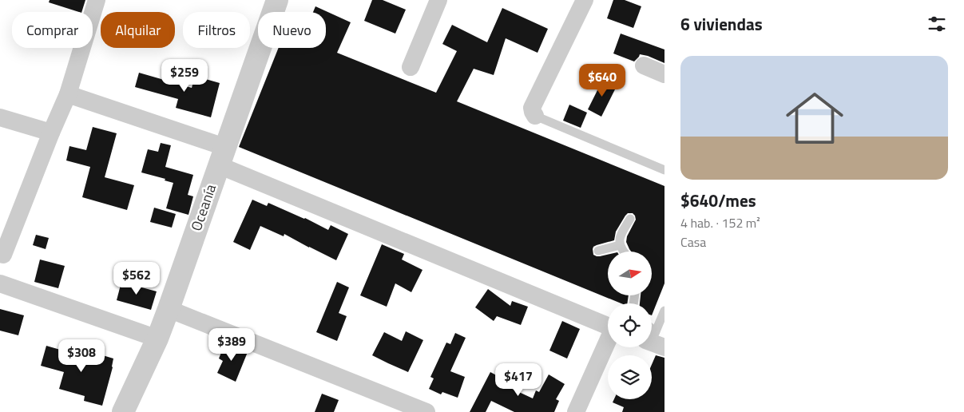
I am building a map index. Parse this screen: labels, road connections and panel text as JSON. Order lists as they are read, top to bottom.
{
  "streets": {
    "street": ["Oceanía"]
  },
  "north": "right",
  "page": {
    "heading": "6 viviendas",
    "chip": [
      "Comprar",
      "Alquilar",
      "Filtros",
      "Nuevo"
    ],
    "list": [
      {
        "name": "$640/mes",
        "note": "4 hab. · 152 m² · Casa"
      }
    ],
    "price": [
      "$259",
      "$640",
      "$562",
      "$389",
      "$308",
      "$417"
    ]
  }
}
